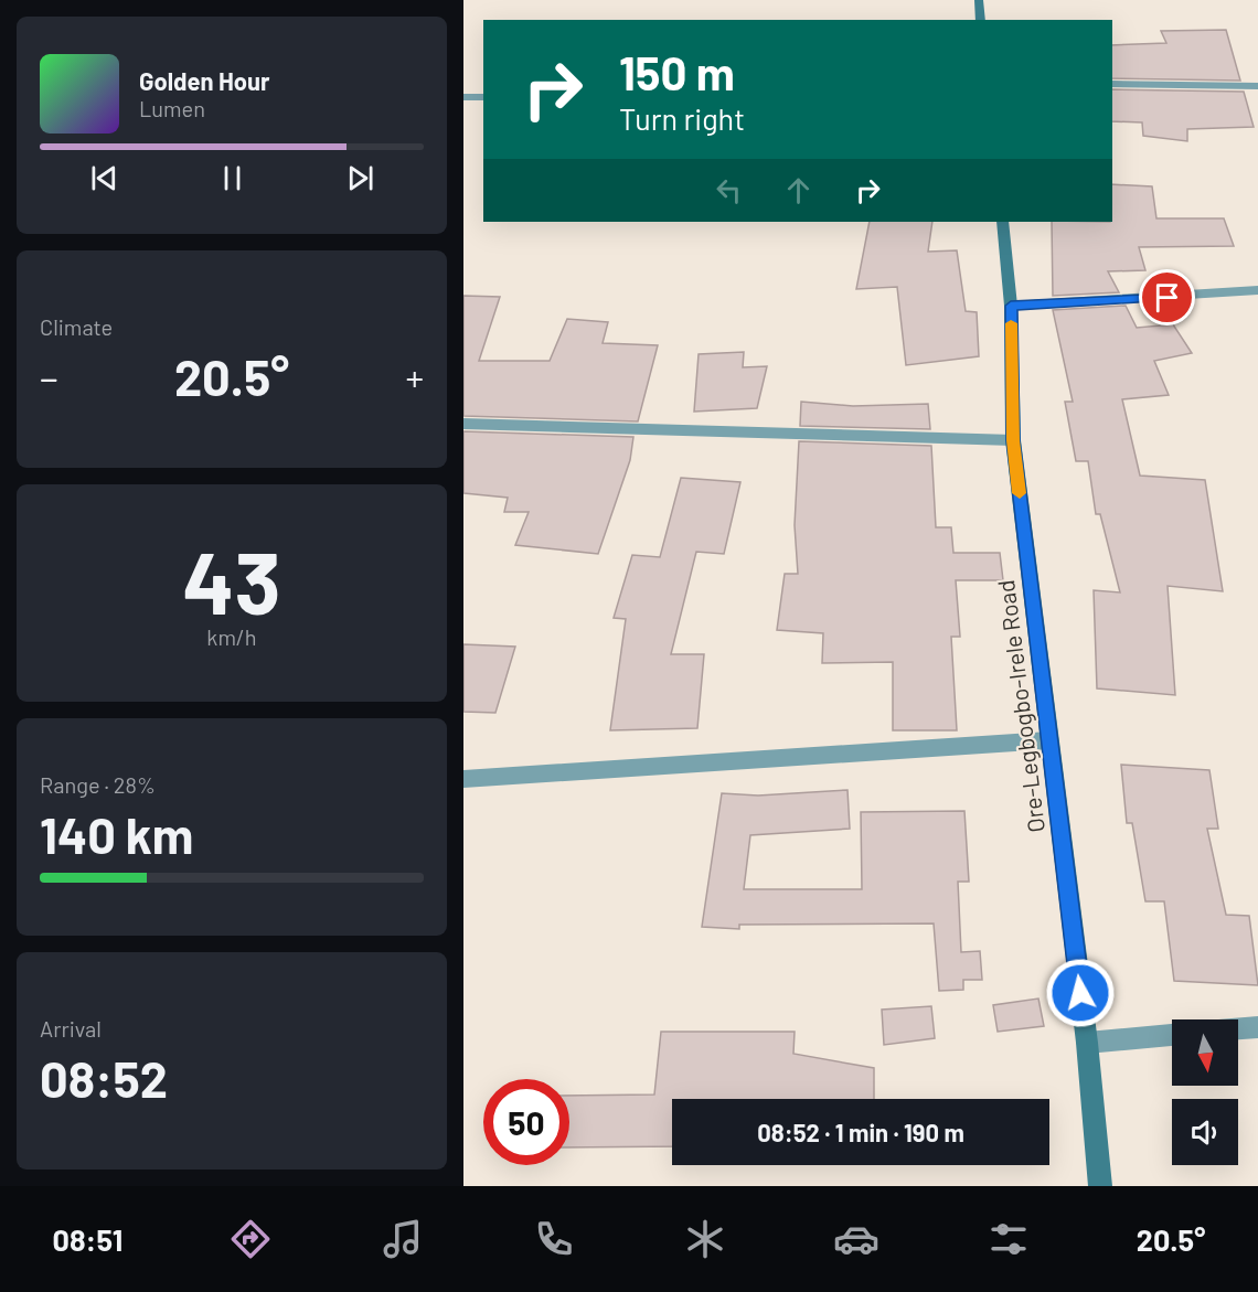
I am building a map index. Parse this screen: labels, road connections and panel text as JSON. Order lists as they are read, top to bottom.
{
  "streets": {
    "main road": ["Ore-Legbogbo-Irele Road"]
  },
  "north": "bottom",
  "page": {
    "turn": ["150 m", "Turn right"],
    "song": ["Golden Hour", "Lumen"],
    "tile": [
      "Climate",
      ["43", "km/h"],
      ["Range · 28%", "140 km"],
      ["Arrival", "08:52"]
    ],
    "heat": ["−", "20.5°", "+"],
    "limit": "50",
    "trip": "08:52 · 1 min · 190 m",
    "tabs": ["08:51", "20.5°"]
  }
}
